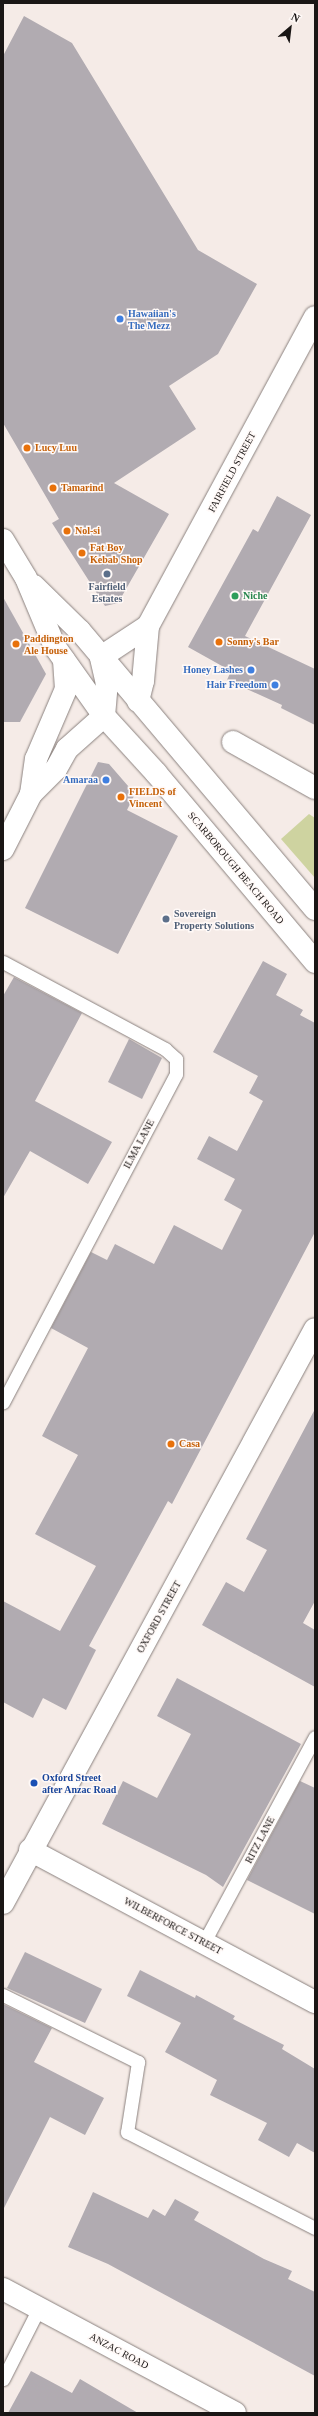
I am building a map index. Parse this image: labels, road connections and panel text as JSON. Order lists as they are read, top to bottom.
{
  "streets": {
    "main road": [
      "FAIRFIELD STREET",
      "SCARBOROUGH BEACH ROAD",
      "OXFORD STREET",
      "WILBERFORCE STREET",
      "ANZAC ROAD"
    ],
    "lane": ["ILMA LANE", "RITZ LANE"]
  },
  "crossings": [
    ["FAIRFIELD STREET", "SCARBOROUGH BEACH ROAD"],
    ["OXFORD STREET", "WILBERFORCE STREET"],
    ["RITZ LANE", "WILBERFORCE STREET"]
  ],
  "places": [
    "Hawaiian's The Mezz",
    "Lucy Luu",
    "Tamarind",
    "Nol-si",
    "Fat Boy Kebab Shop",
    "Fairfield Estates",
    "Niche",
    "Sonny's Bar",
    "Paddington Ale House",
    "Honey Lashes",
    "Hair Freedom",
    "Amaraa",
    "FIELDS of Vincent",
    "Sovereign Property Solutions",
    "Casa",
    "Oxford Street after Anzac Road"
  ],
  "north": "top right"
}
